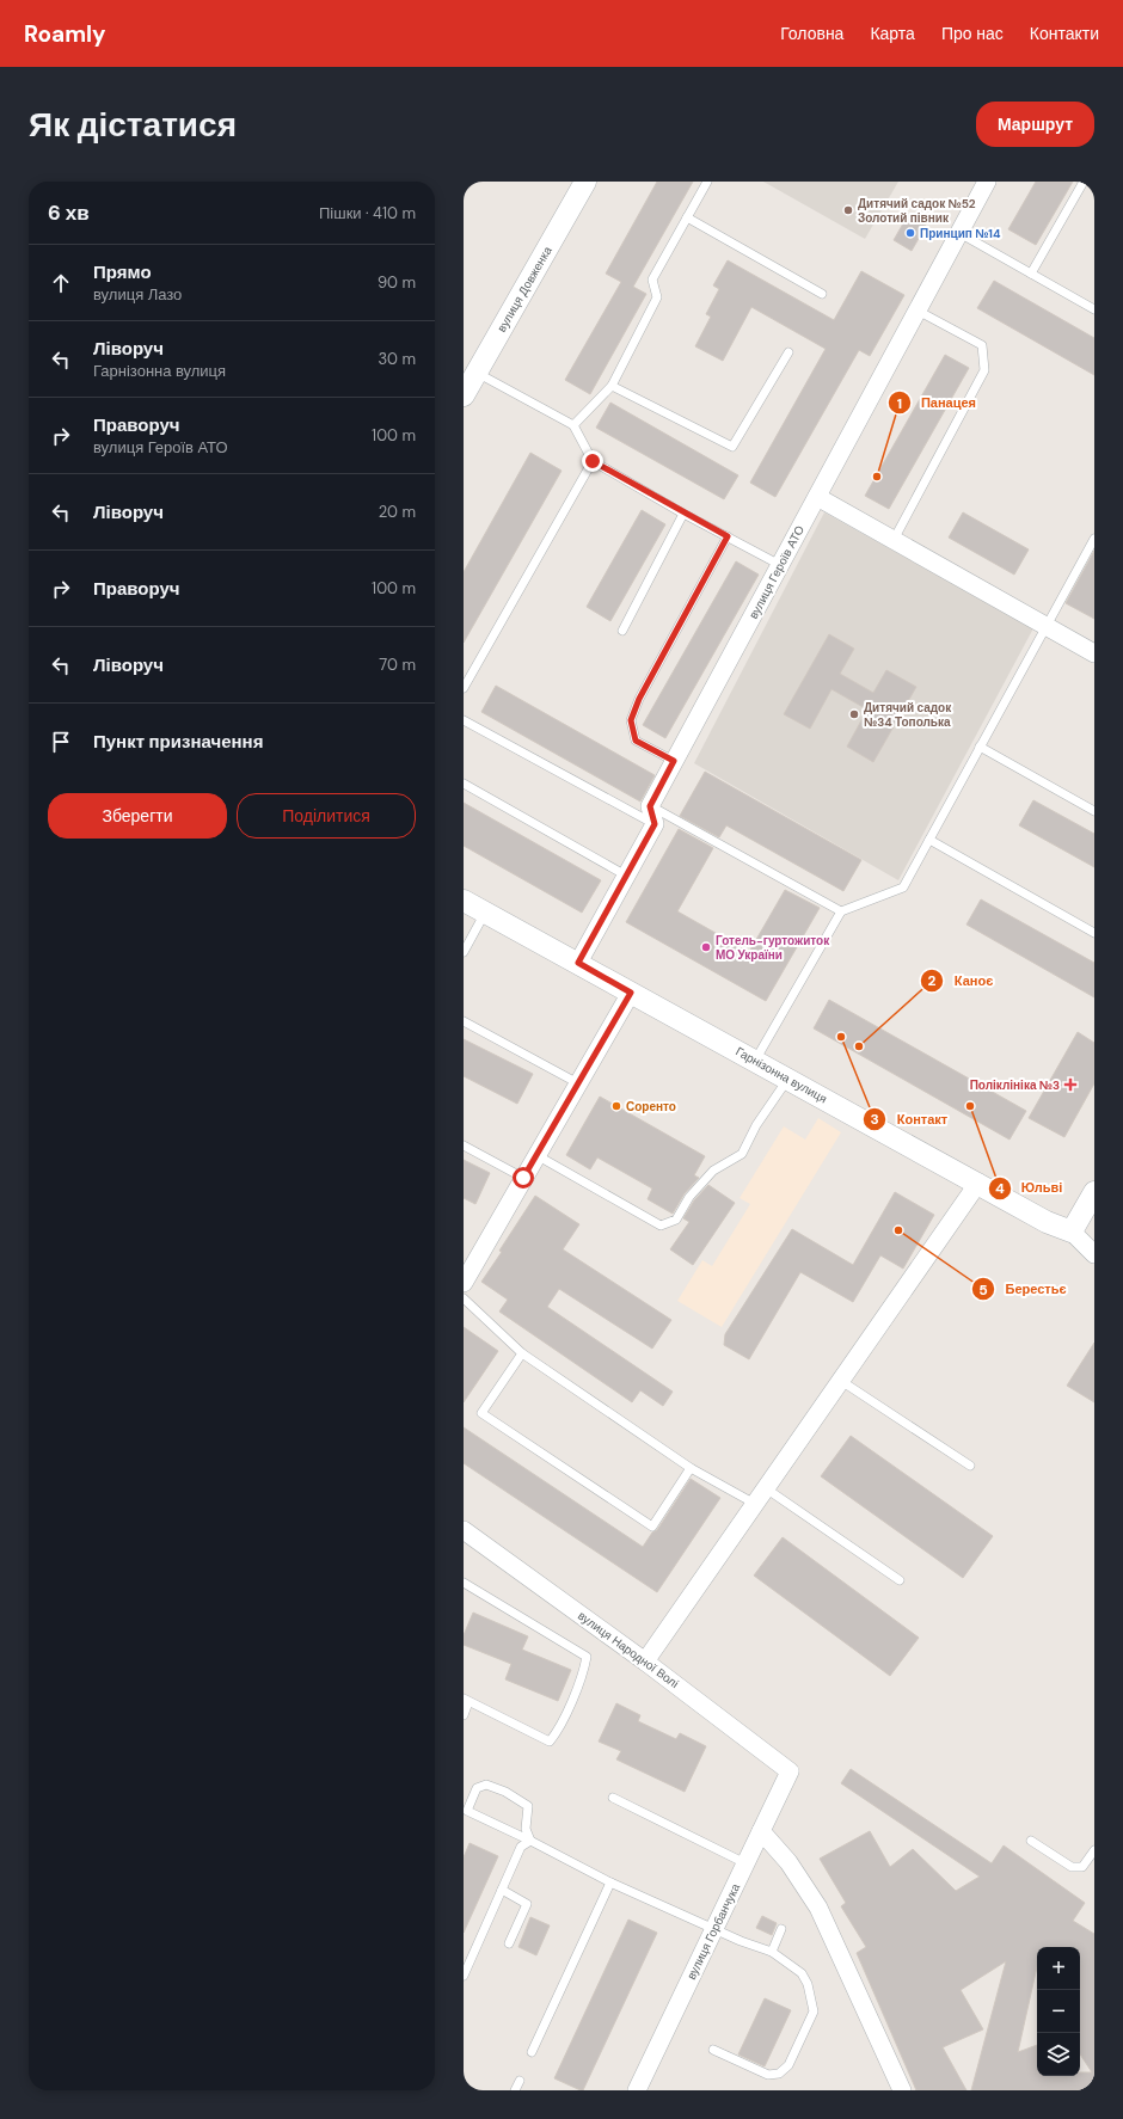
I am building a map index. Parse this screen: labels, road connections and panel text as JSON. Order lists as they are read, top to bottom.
{
  "streets": {
    "street": [
      "вулиця Довженка",
      "вулиця Героїв АТО",
      "Гарнізонна вулиця",
      "вулиця Народної Волі",
      "вулиця Горбанчука"
    ]
  },
  "crossings": [
    ["вулиця Народної Волі", "вулиця Горбанчука"]
  ],
  "places": {
    "other": [
      "Дитячий садок №52 Золотий півник",
      "Принцип №14",
      "Панацея",
      "Дитячий садок №34 Тополька",
      "Готель-гуртожиток МО України",
      "Контакт",
      "Каноє",
      "Соренто",
      "Юльві",
      "Берестьє"
    ],
    "health": ["Поліклініка №3"]
  },
  "page": {
    "header": "Roamly",
    "nav": [
      "Головна",
      "Карта",
      "Про нас",
      "Контакти"
    ],
    "buttons": [
      "Маршрут",
      ["Зберегти", "Поділитися"]
    ],
    "title": "Як дістатися",
    "heading": ["6 хв", "Пішки · 410 m"],
    "list": [
      ["Прямо", "вулиця Лазо", "90 m"],
      ["Ліворуч", "Гарнізонна вулиця", "30 m"],
      ["Праворуч", "вулиця Героїв АТО", "100 m"],
      ["Ліворуч", "20 m"],
      ["Праворуч", "100 m"],
      ["Ліворуч", "70 m"],
      "Пункт призначення"
    ],
    "map_buttons": ["+", "−"]
  }
}
